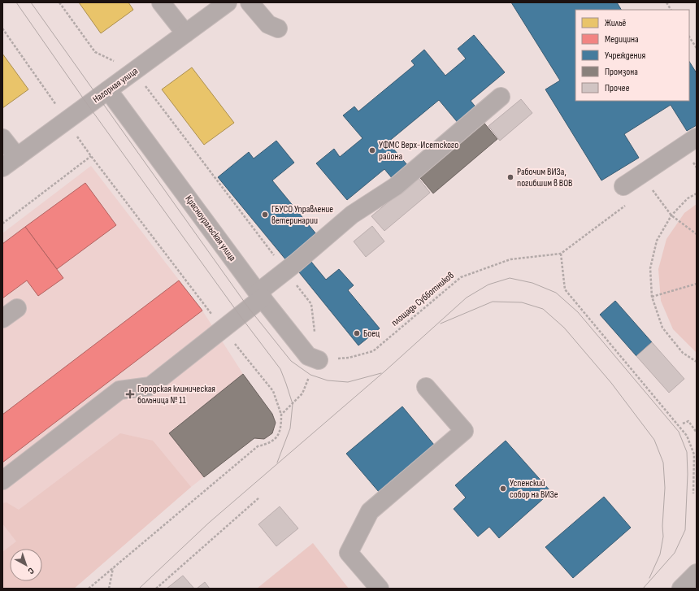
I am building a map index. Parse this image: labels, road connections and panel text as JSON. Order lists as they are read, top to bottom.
{
  "streets": {
    "street": ["Нагорная улица", "Красноуральская улица"],
    "path": ["площадь Субботников"]
  },
  "crossings": [
    ["Нагорная улица", "Красноуральская улица"],
    ["Красноуральская улица", "площадь Субботников"]
  ],
  "places": {
    "other": [
      "УФМС Верх-Исетского района",
      "Рабочим ВИЗа, погибшим в ВОВ",
      "ГБУСО Управление ветеринарии",
      "Боец",
      "Успенский собор на ВИЗе"
    ],
    "health": ["Городская клиническая больница № 11"]
  },
  "legend": [
    "Жильё",
    "Медицина",
    "Учреждения",
    "Промзона",
    "Прочее"
  ],
  "north": "bottom right"
}
